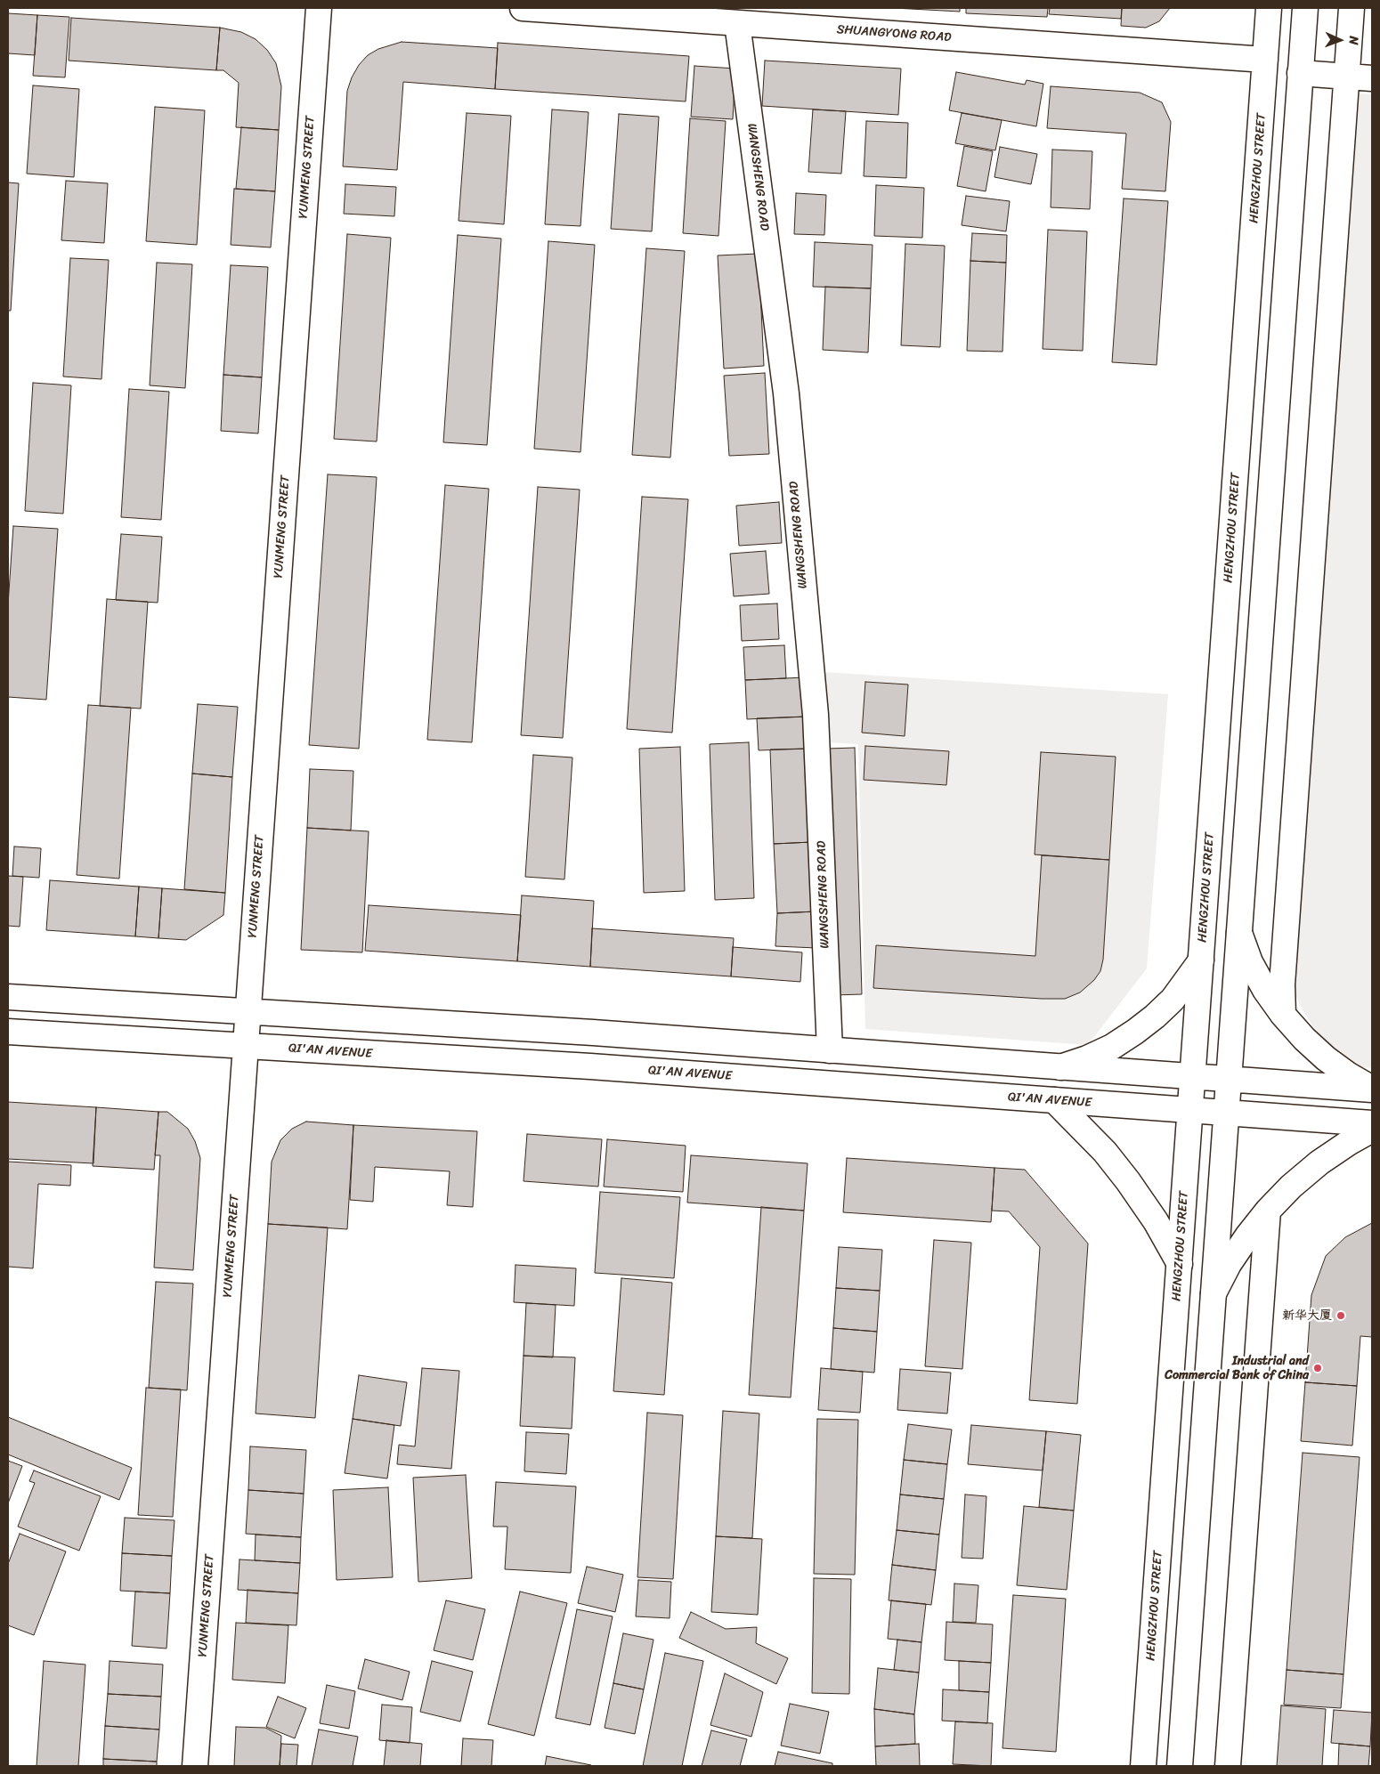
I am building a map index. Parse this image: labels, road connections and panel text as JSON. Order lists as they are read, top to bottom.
{
  "streets": {
    "main road": [
      "SHUANGYONG ROAD",
      "YUNMENG STREET",
      "HENGZHOU STREET",
      "WANGSHENG ROAD",
      "QI'AN AVENUE"
    ]
  },
  "crossings": [
    ["SHUANGYONG ROAD", "HENGZHOU STREET"],
    ["SHUANGYONG ROAD", "WANGSHENG ROAD"],
    ["YUNMENG STREET", "QI'AN AVENUE"],
    ["HENGZHOU STREET", "QI'AN AVENUE"]
  ],
  "places": ["新华大厦", "Industrial and Commercial Bank of China"],
  "north": "right"
}
